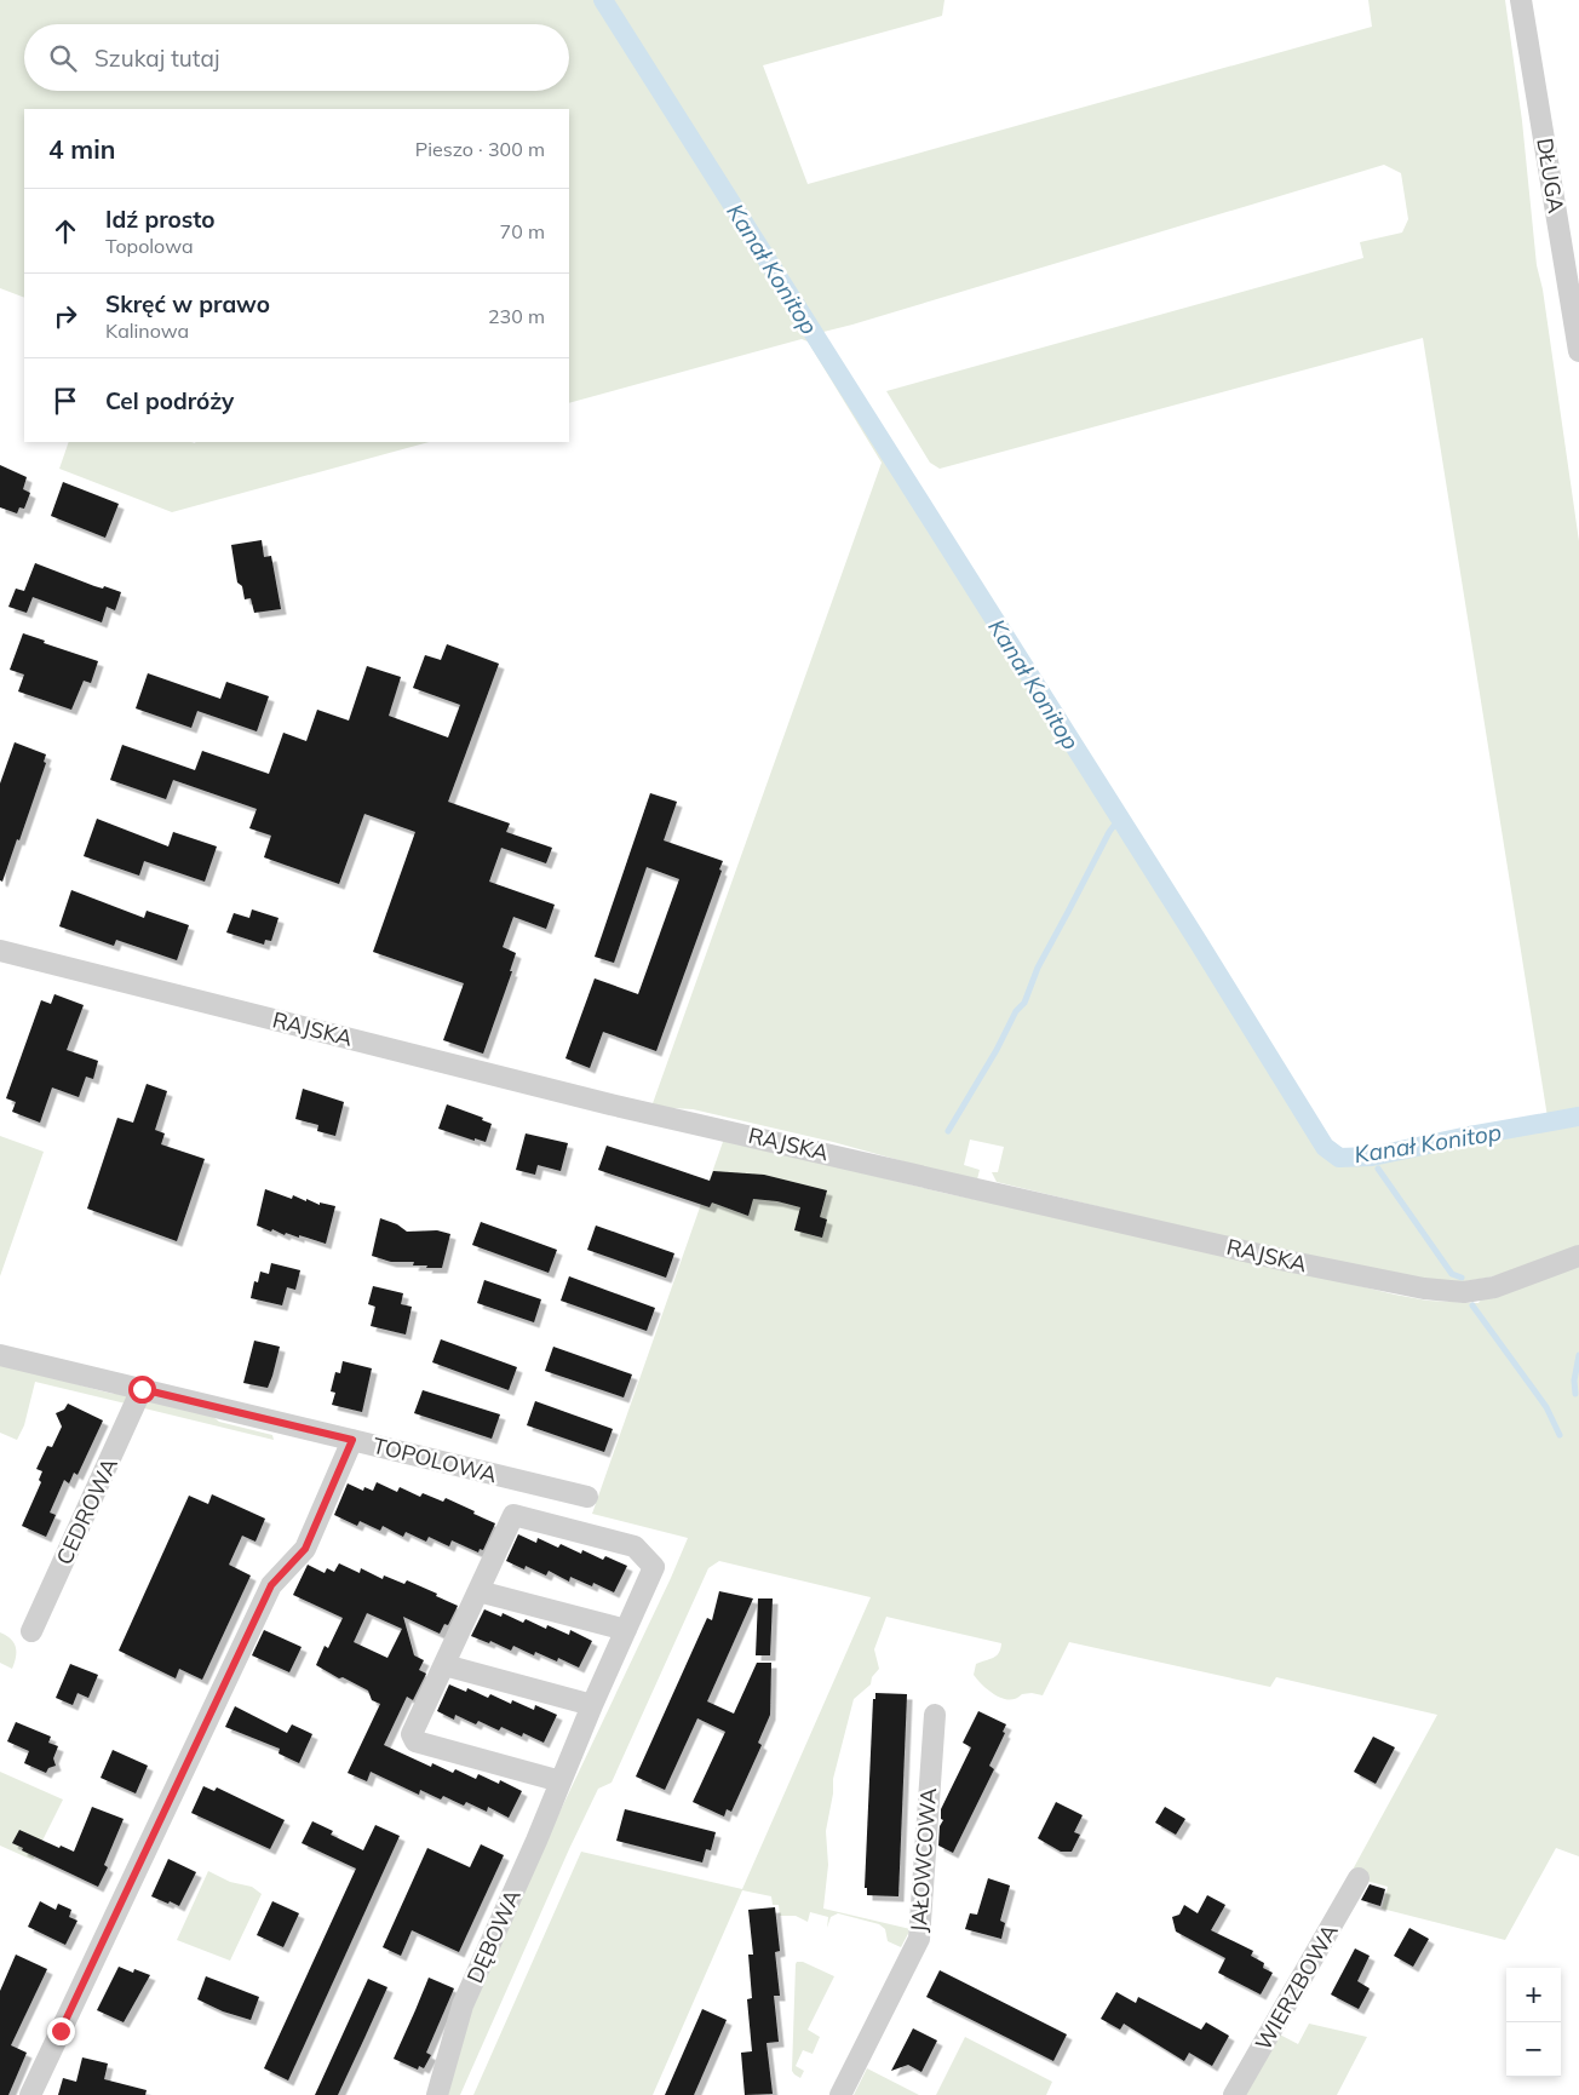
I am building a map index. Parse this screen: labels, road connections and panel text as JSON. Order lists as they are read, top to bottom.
{
  "streets": {
    "street": [
      "DŁUGA",
      "RAJSKA",
      "TOPOLOWA",
      "CEDROWA",
      "JAŁOWCOWA",
      "DĘBOWA",
      "WIERZBOWA"
    ]
  },
  "crossings": [
    ["TOPOLOWA", "CEDROWA"]
  ],
  "water": ["Kanał Konitop"],
  "page": {
    "search": "Szukaj tutaj",
    "heading": ["4 min", "Pieszo · 300 m"],
    "list": [
      ["Idź prosto", "Topolowa", "70 m"],
      ["Skręć w prawo", "Kalinowa", "230 m"],
      "Cel podróży"
    ],
    "map_buttons": ["+", "−"]
  }
}
